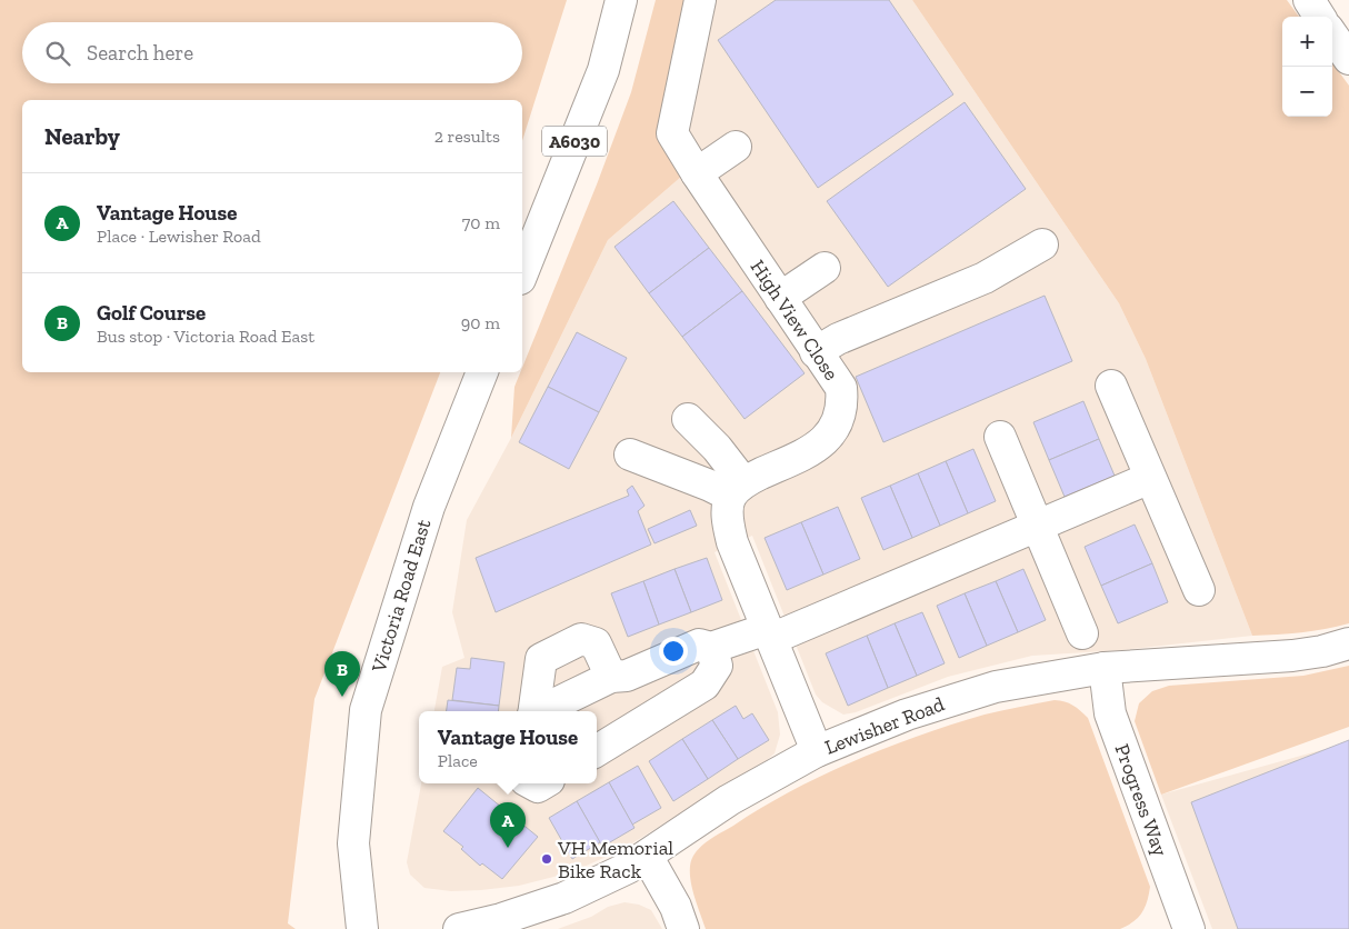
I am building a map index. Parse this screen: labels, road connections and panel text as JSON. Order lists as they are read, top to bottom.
{
  "streets": {
    "main road": [
      "A6030",
      "High View Close",
      "Victoria Road East",
      "Lewisher Road",
      "Progress Way"
    ]
  },
  "crossings": [
    ["Lewisher Road", "Progress Way"]
  ],
  "places": ["VH Memorial Bike Rack"],
  "page": {
    "map_buttons": ["+", "−"],
    "search": "Search here",
    "heading": ["Nearby", "2 results"],
    "list": [
      {
        "mark": "A",
        "name": "Vantage House",
        "note": "Place · Lewisher Road",
        "value": "70 m"
      },
      {
        "mark": "B",
        "name": "Golf Course",
        "note": "Bus stop · Victoria Road East",
        "value": "90 m"
      }
    ],
    "pins": ["B", "A"],
    "popup": ["Vantage House", "Place"]
  }
}
